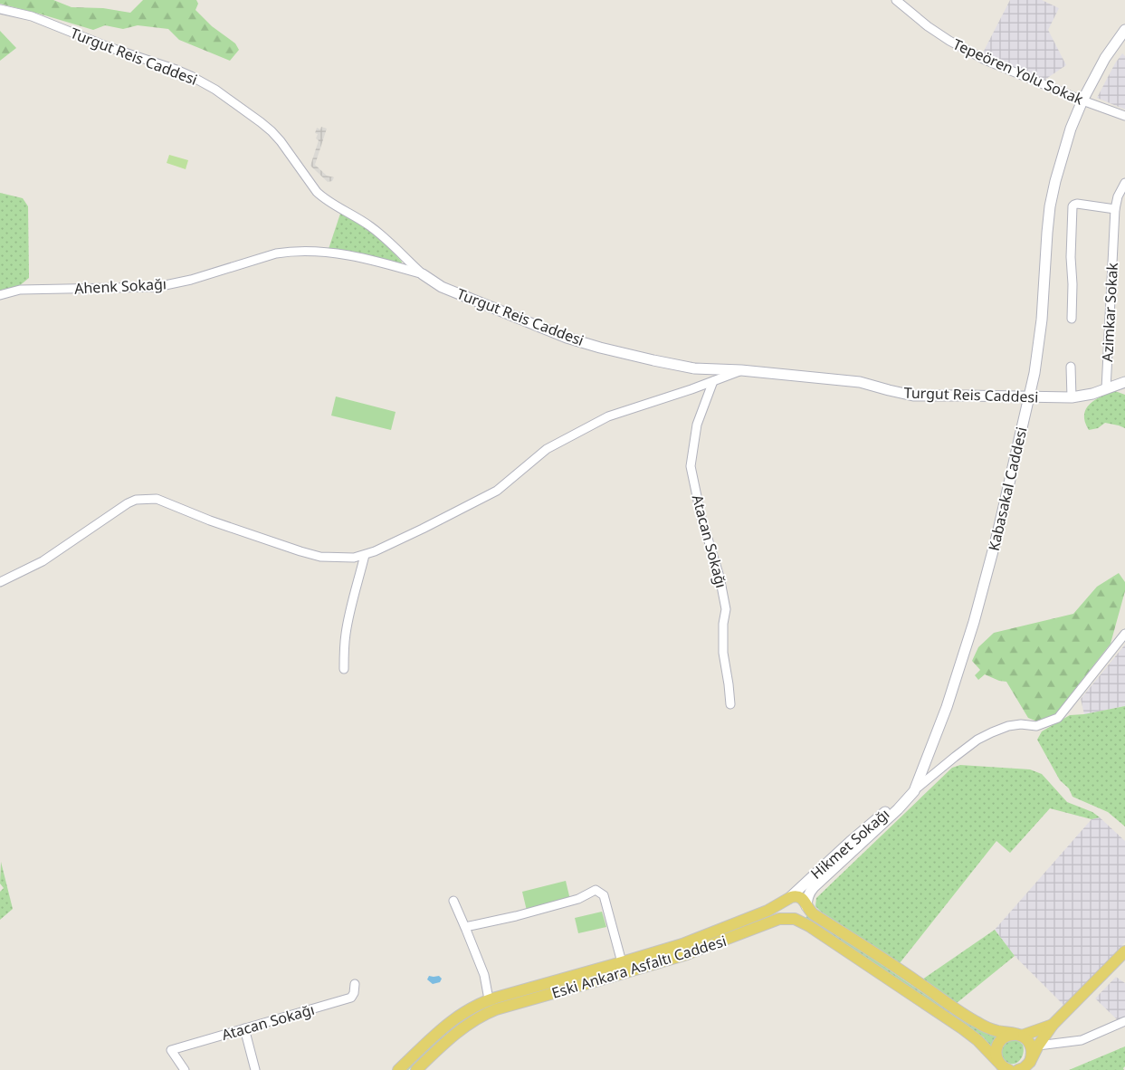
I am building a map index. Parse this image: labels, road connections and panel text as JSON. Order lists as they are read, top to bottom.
{
  "streets": {
    "main road": ["Eski Ankara Asfaltı Caddesi"],
    "street": [
      "Turgut Reis Caddesi",
      "Tepeören Yolu Sokak",
      "Ahenk Sokağı",
      "Azimkar Sokak",
      "Kabasakal Caddesi",
      "Atacan Sokağı",
      "Hikmet Sokağı"
    ]
  },
  "crossings": [
    ["Turgut Reis Caddesi", "Ahenk Sokağı"],
    ["Turgut Reis Caddesi", "Azimkar Sokak"],
    ["Turgut Reis Caddesi", "Kabasakal Caddesi"],
    ["Tepeören Yolu Sokak", "Kabasakal Caddesi"],
    ["Kabasakal Caddesi", "Hikmet Sokağı"],
    ["Hikmet Sokağı", "Eski Ankara Asfaltı Caddesi"]
  ]
}
